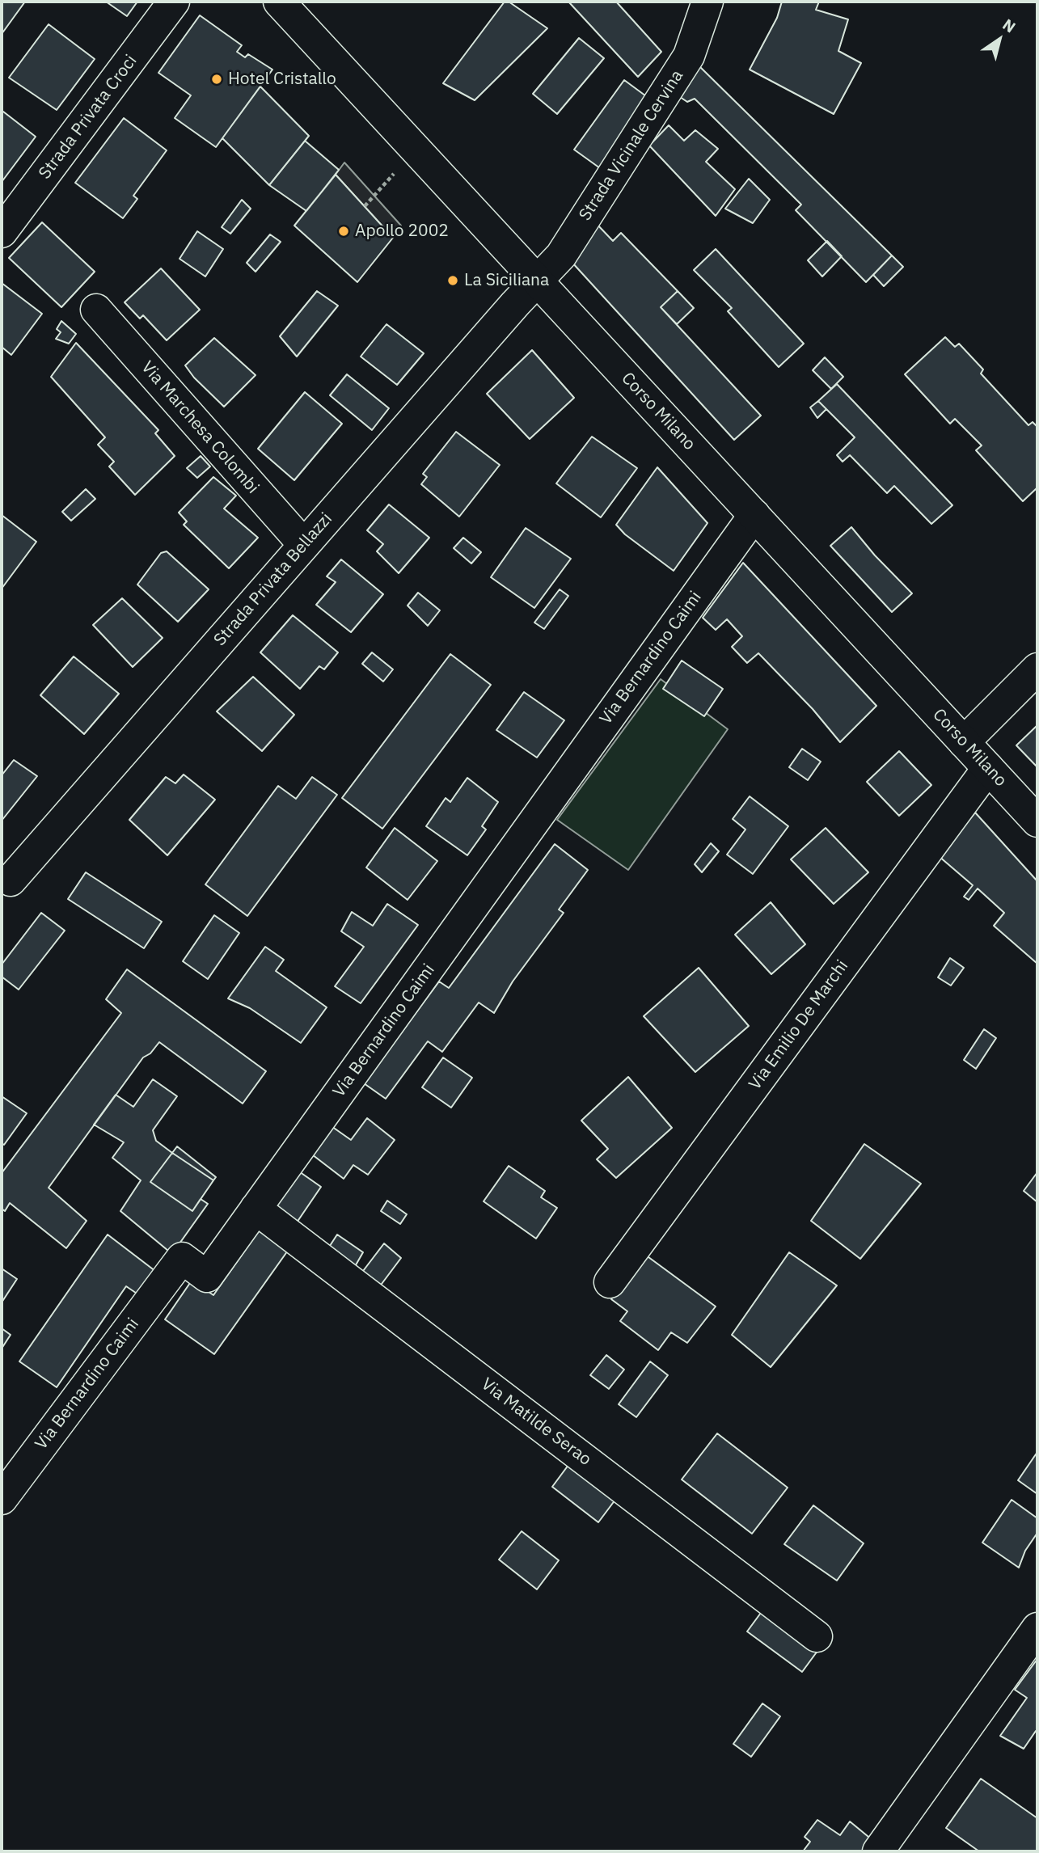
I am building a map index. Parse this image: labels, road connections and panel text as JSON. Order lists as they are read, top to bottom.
{
  "streets": {
    "street": [
      "Strada Privata Croci",
      "Strada Vicinale Cervina",
      "Corso Milano",
      "Via Marchesa Colombi",
      "Strada Privata Bellazzi",
      "Via Bernardino Caimi",
      "Via Emilio De Marchi",
      "Via Matilde Serao"
    ]
  },
  "crossings": [
    ["Strada Vicinale Cervina", "Corso Milano"],
    ["Strada Vicinale Cervina", "Strada Privata Bellazzi"],
    ["Corso Milano", "Strada Privata Bellazzi"],
    ["Corso Milano", "Via Bernardino Caimi"],
    ["Corso Milano", "Via Emilio De Marchi"],
    ["Via Marchesa Colombi", "Strada Privata Bellazzi"],
    ["Via Bernardino Caimi", "Via Matilde Serao"]
  ],
  "places": ["Hotel Cristallo", "Apollo 2002", "La Siciliana"],
  "north": "top right"
}
